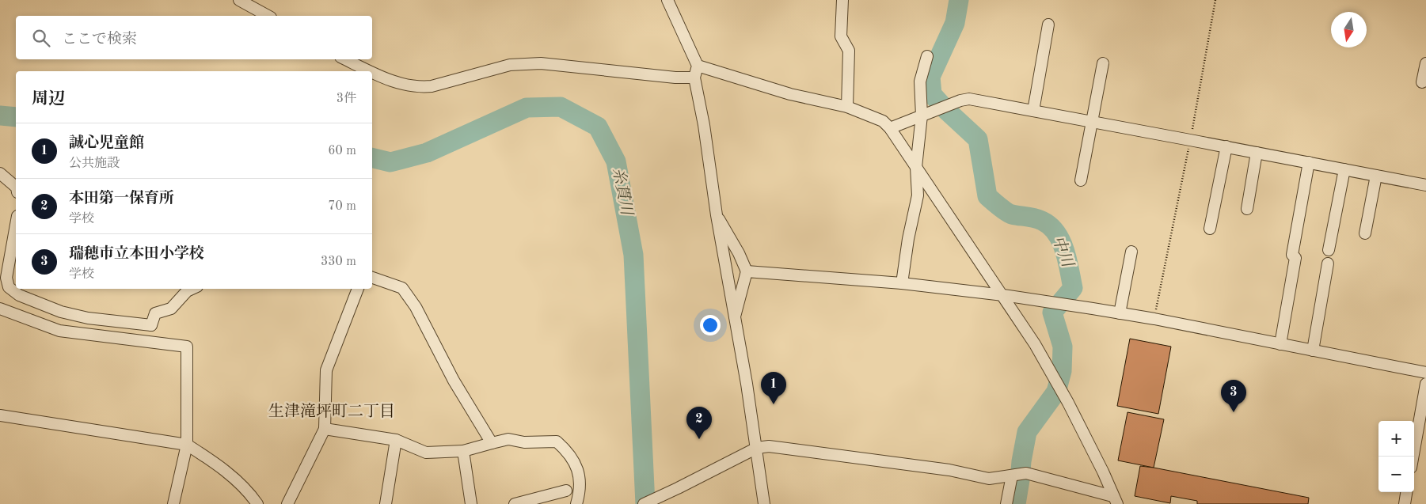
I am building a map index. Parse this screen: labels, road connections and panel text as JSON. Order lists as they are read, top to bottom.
{
  "districts": ["生津滝坪町二丁目"],
  "water": ["糸貫川", "中川"],
  "north": "bottom",
  "page": {
    "search": "ここで検索",
    "heading": ["周辺", "3件"],
    "list": [
      {
        "mark": "1",
        "name": "誠心児童館",
        "note": "公共施設",
        "value": "60 m"
      },
      {
        "mark": "2",
        "name": "本田第一保育所",
        "note": "学校",
        "value": "70 m"
      },
      {
        "mark": "3",
        "name": "瑞穂市立本田小学校",
        "note": "学校",
        "value": "330 m"
      }
    ],
    "pins": ["1", "3", "2"],
    "map_buttons": ["+", "−"]
  }
}
